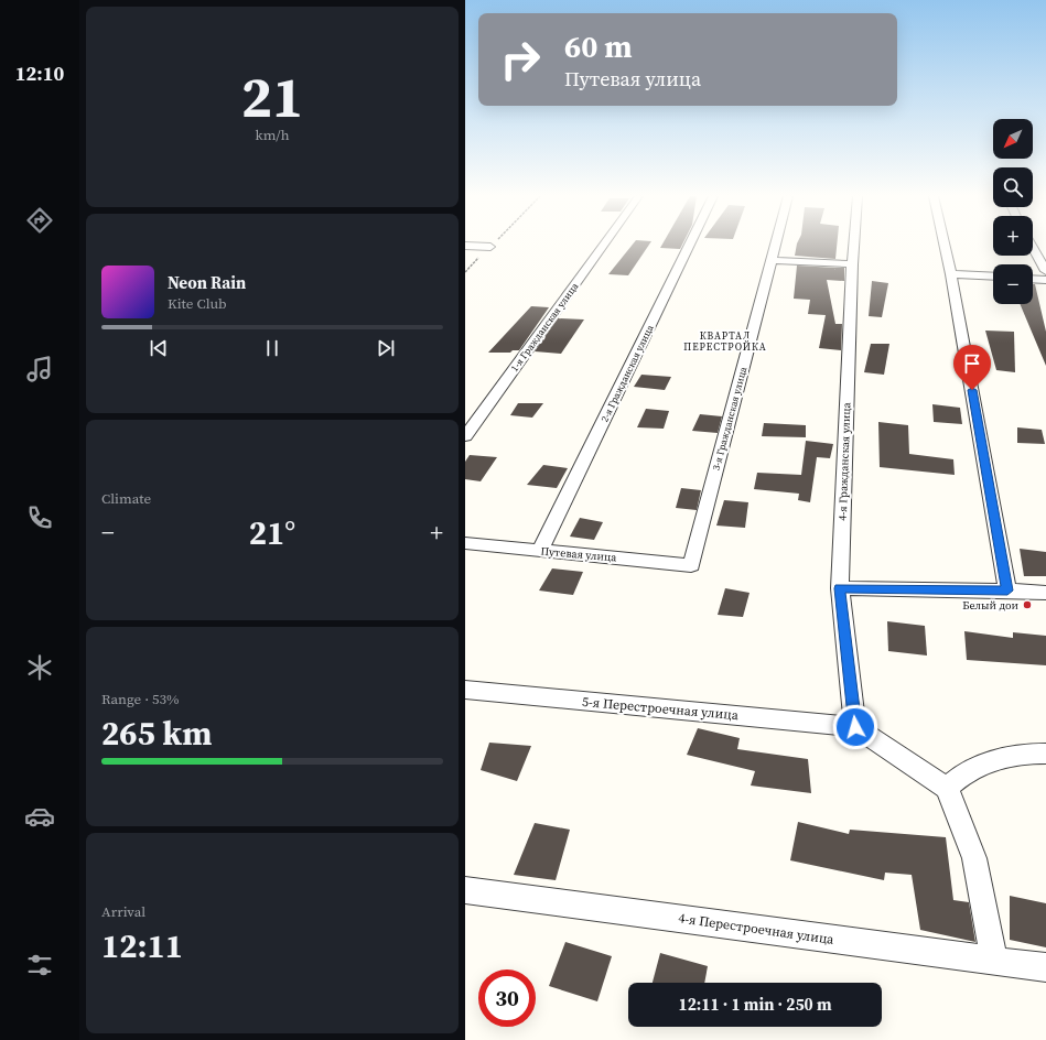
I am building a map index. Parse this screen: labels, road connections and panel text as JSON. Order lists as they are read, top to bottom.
{
  "streets": {
    "street": [
      "1-я Гражданская улица",
      "2-я Гражданская улица",
      "3-я Гражданская улица",
      "4-я Гражданская улица",
      "Путевая улица",
      "5-я Перестроечная улица",
      "4-я Перестроечная улица"
    ]
  },
  "crossings": [
    ["2-я Гражданская улица", "Путевая улица"],
    ["3-я Гражданская улица", "Путевая улица"],
    ["4-я Гражданская улица", "5-я Перестроечная улица"]
  ],
  "districts": ["КВАРТАЛ ПЕРЕСТРОЙКА"],
  "places": ["Белый дои"],
  "north": "bottom left",
  "page": {
    "tabs": "12:10",
    "tile": [
      ["21", "km/h"],
      "Climate",
      ["Range · 53%", "265 km"],
      ["Arrival", "12:11"]
    ],
    "turn": ["60 m", "Путевая улица"],
    "map_buttons": ["+", "−"],
    "song": ["Neon Rain", "Kite Club"],
    "heat": ["−", "21°", "+"],
    "limit": "30",
    "trip": "12:11 · 1 min · 250 m"
  }
}
